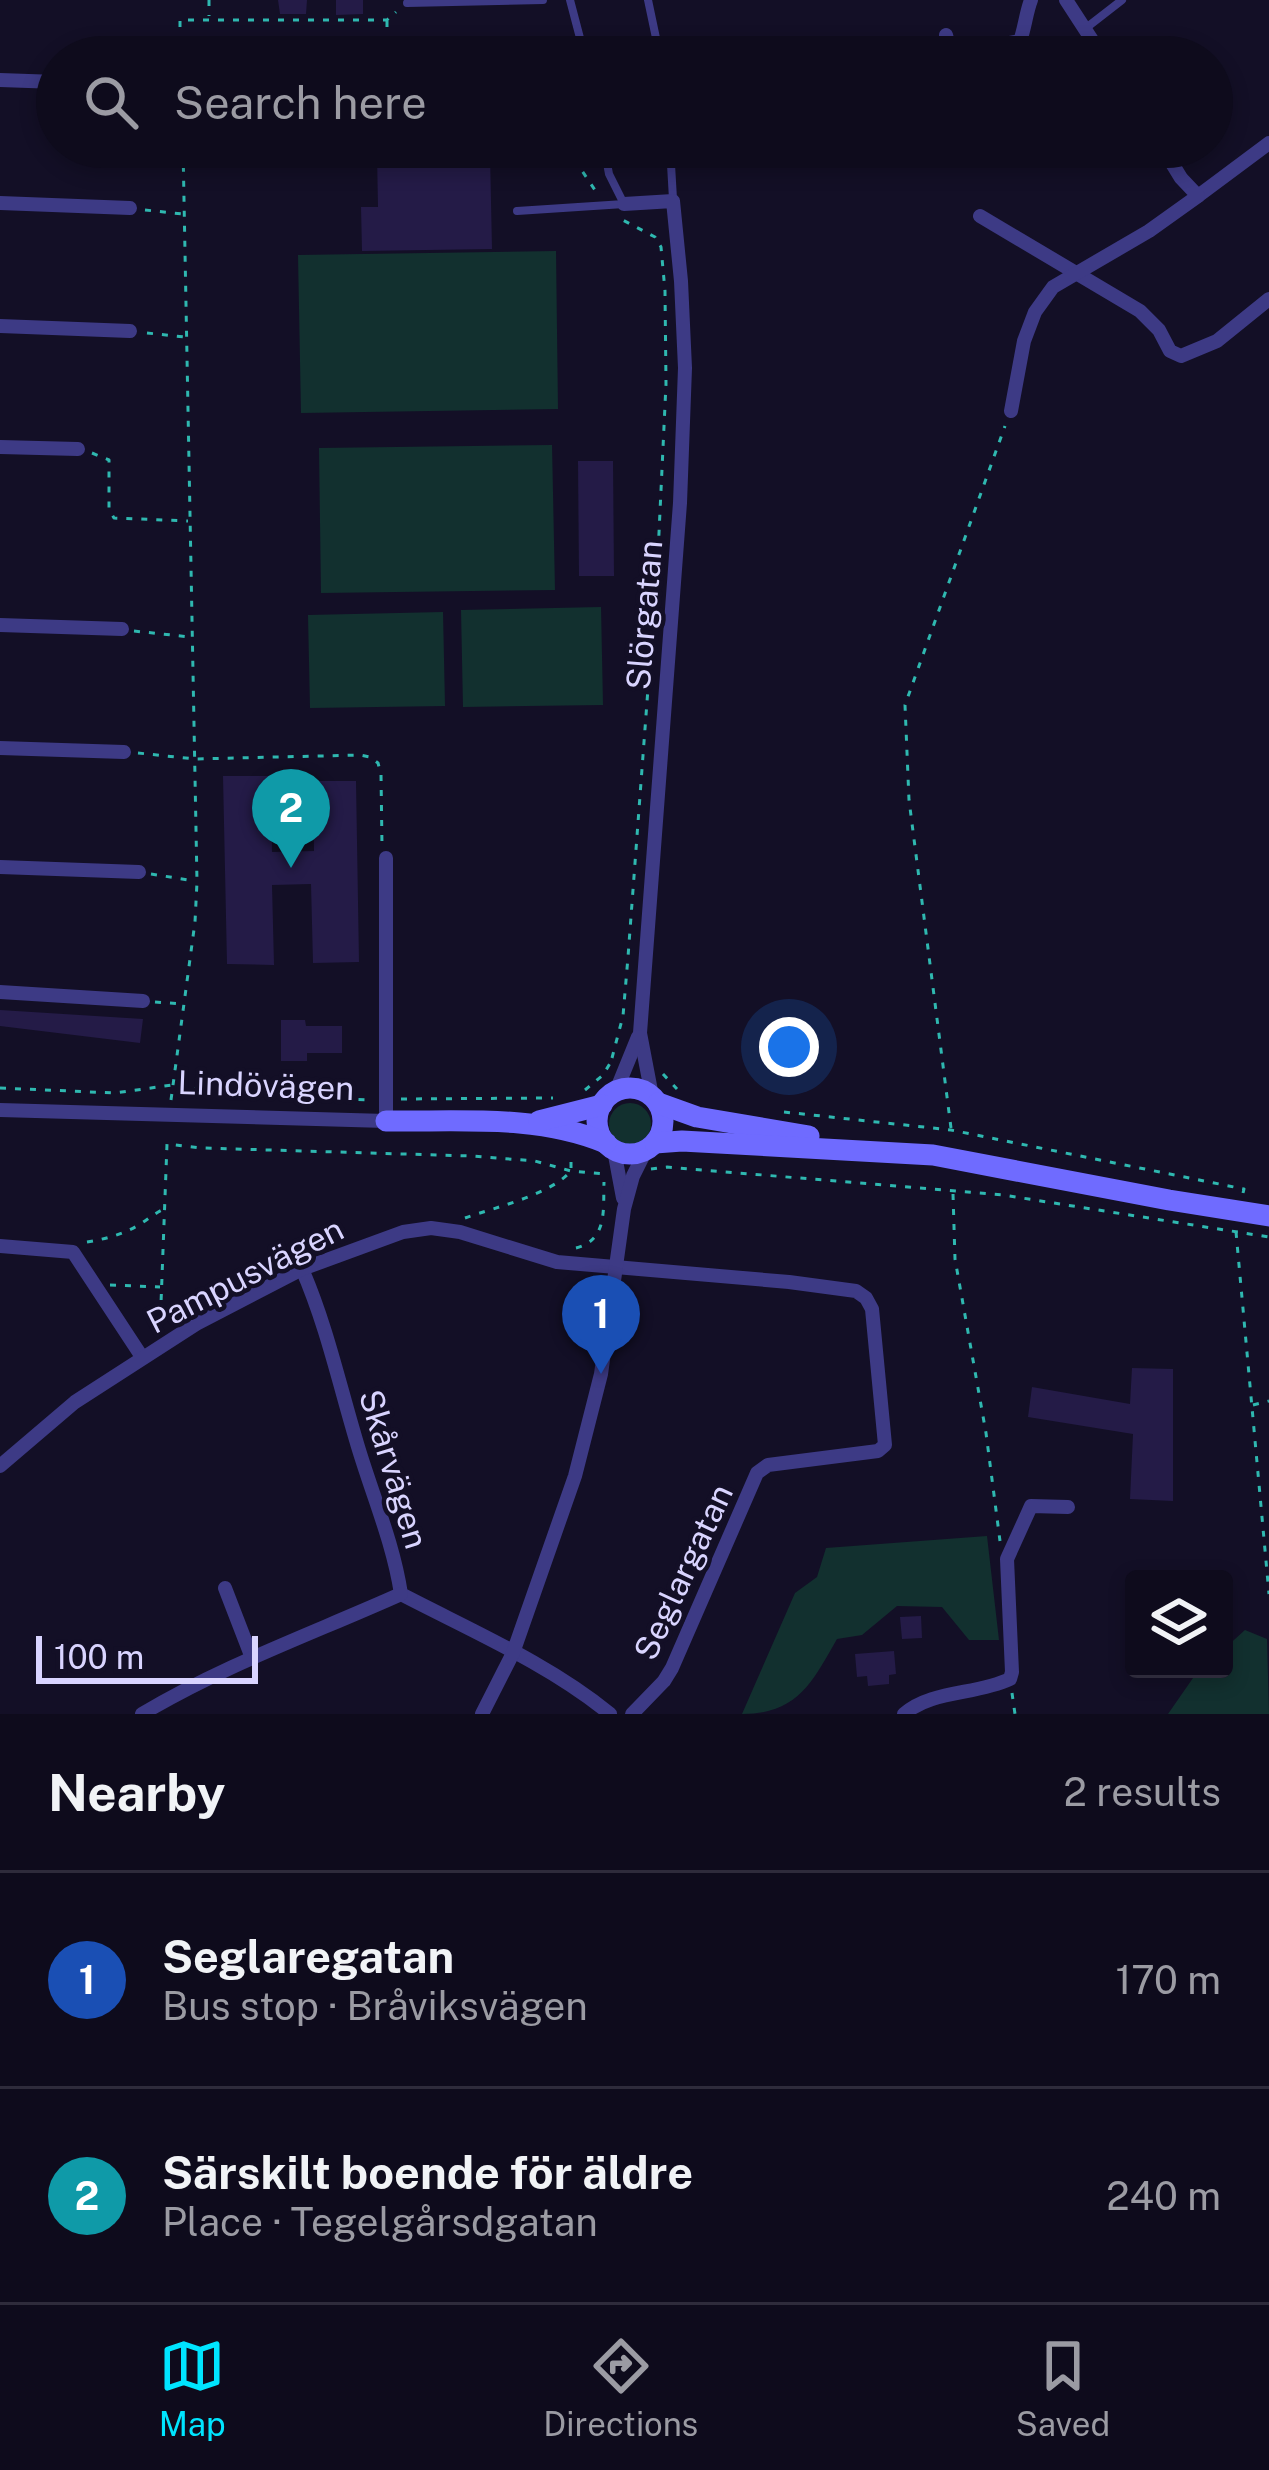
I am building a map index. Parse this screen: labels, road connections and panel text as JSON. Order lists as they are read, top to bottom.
{
  "streets": {
    "main road": ["Lindövägen"],
    "street": [
      "Slörgatan",
      "Pampusvägen",
      "Skårvägen",
      "Seglargatan"
    ]
  },
  "crossings": [
    ["Slörgatan", "Lindövägen"],
    ["Pampusvägen", "Skårvägen"],
    ["Pampusvägen", "Seglargatan"]
  ],
  "scale_bar": "100 m",
  "page": {
    "search": "Search here",
    "pins": ["2", "1"],
    "scale": "100 m",
    "heading": ["Nearby", "2 results"],
    "list": [
      {
        "mark": "1",
        "name": "Seglaregatan",
        "note": "Bus stop · Bråviksvägen",
        "value": "170 m"
      },
      {
        "mark": "2",
        "name": "Särskilt boende för äldre",
        "note": "Place · Tegelgårsdgatan",
        "value": "240 m"
      }
    ],
    "nav": ["Map", "Directions", "Saved"]
  }
}
